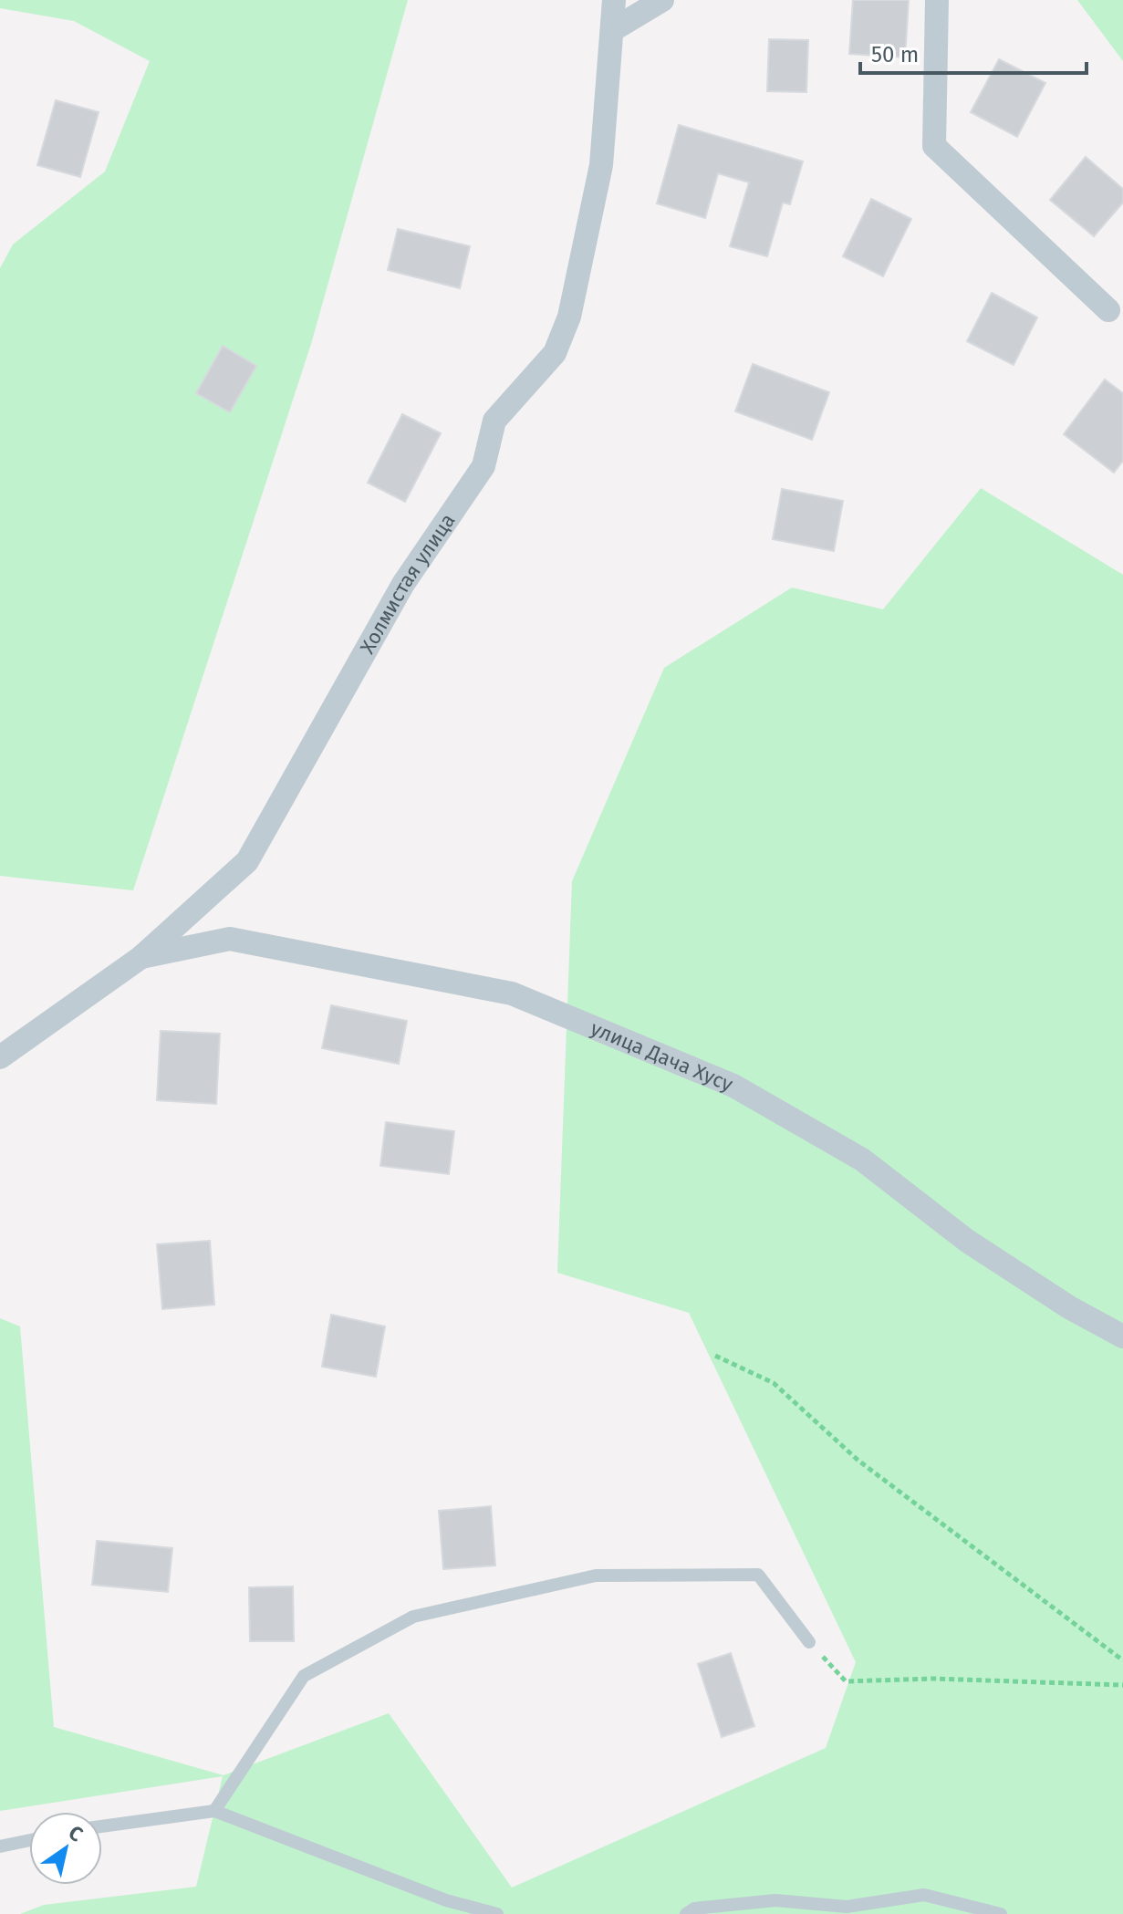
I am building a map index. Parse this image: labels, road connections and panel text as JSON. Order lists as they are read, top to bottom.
{
  "streets": {
    "street": ["Холмистая улица", "улица Дача Хусу"]
  },
  "crossings": [
    ["Холмистая улица", "улица Дача Хусу"]
  ],
  "scale_bar": "50 m",
  "north": "top right"
}
